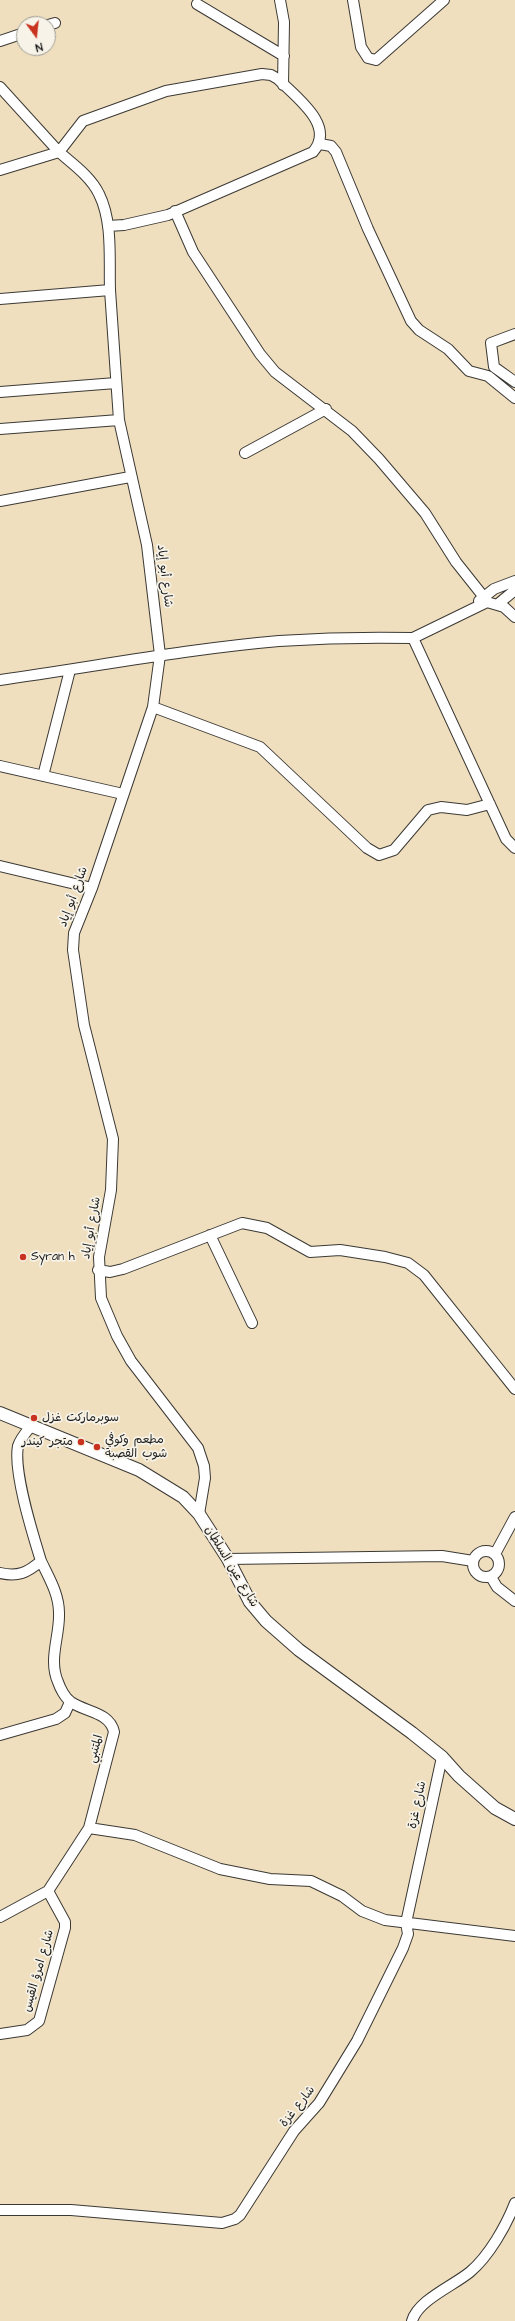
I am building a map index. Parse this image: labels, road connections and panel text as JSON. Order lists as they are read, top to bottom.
{
  "streets": {
    "main road": ["شارع عين السلطان"],
    "street": [
      "شارع أبو إياد",
      "المتنبي",
      "شارع غزة",
      "شارع امرؤ القيس"
    ]
  },
  "crossings": [
    ["شارع أبو إياد", "شارع عين السلطان"],
    ["شارع عين السلطان", "شارع غزة"],
    ["المتنبي", "شارع امرؤ القيس"]
  ],
  "places": [
    "Syran h",
    "سوبرماركت غزل",
    "متجر كيندر",
    "مطعم وكوفي شوب القصبة"
  ],
  "north": "bottom"
}
